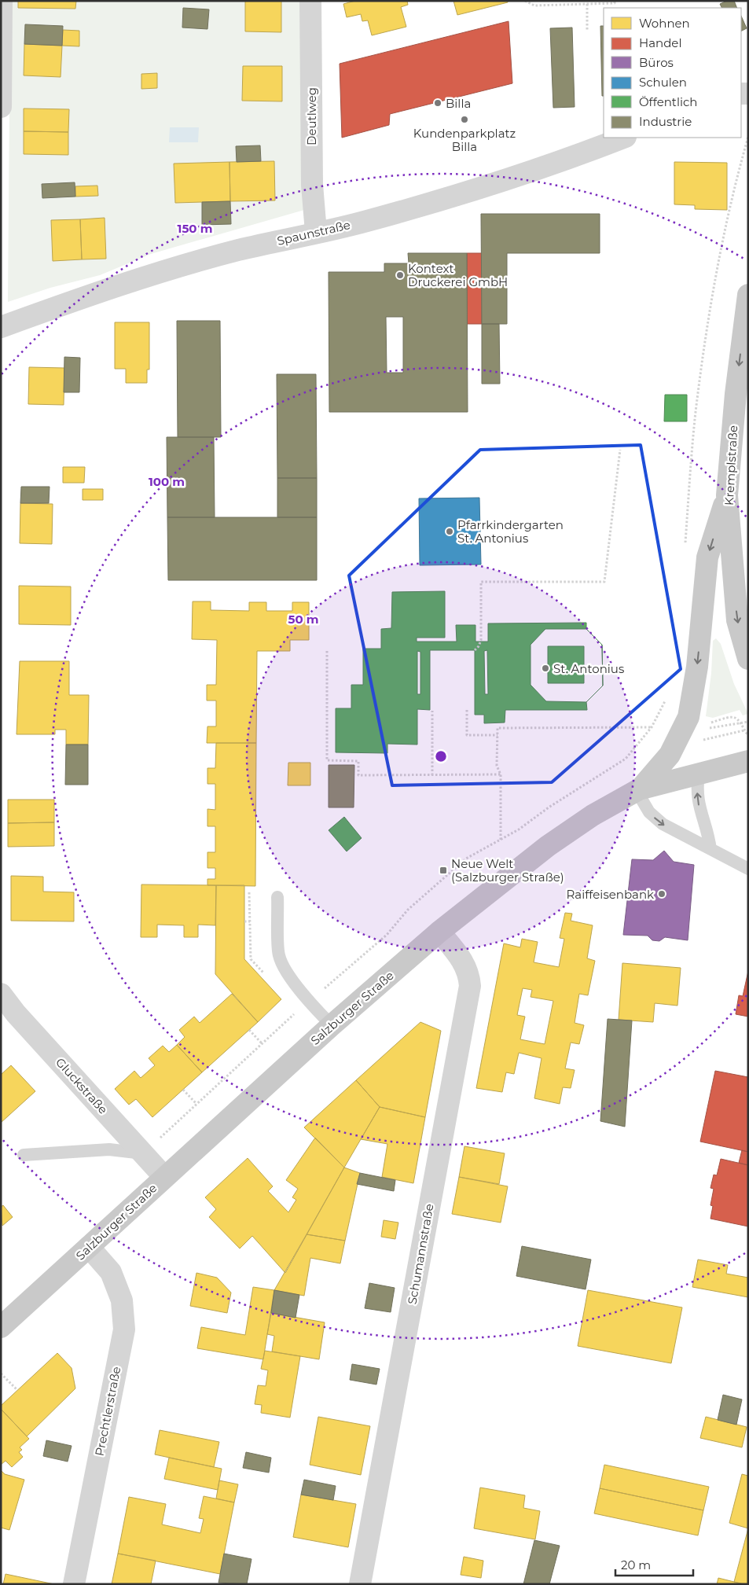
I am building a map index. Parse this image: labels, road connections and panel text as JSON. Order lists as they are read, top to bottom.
{
  "streets": {
    "main road": ["Kremplstraße", "Salzburger Straße"],
    "street": [
      "Deutlweg",
      "Spaunstraße",
      "Gluckstraße",
      "Schumannstraße",
      "Prechtlerstraße"
    ]
  },
  "crossings": [
    ["Deutlweg", "Spaunstraße"],
    ["Salzburger Straße", "Gluckstraße"],
    ["Salzburger Straße", "Schumannstraße"],
    ["Salzburger Straße", "Prechtlerstraße"]
  ],
  "places": {
    "other": [
      "Billa",
      "Kundenparkplatz Billa",
      "Kontext Druckerei GmbH",
      "Pfarrkindergarten St. Antonius",
      "St. Antonius",
      "Raiffeisenbank"
    ],
    "transit": ["Neue Welt (Salzburger Straße)"]
  },
  "legend": [
    "Wohnen",
    "Handel",
    "Büros",
    "Schulen",
    "Öffentlich",
    "Industrie"
  ],
  "scale_bar": "20 m",
  "rings": ["150 m", "100 m", "50 m"]
}
